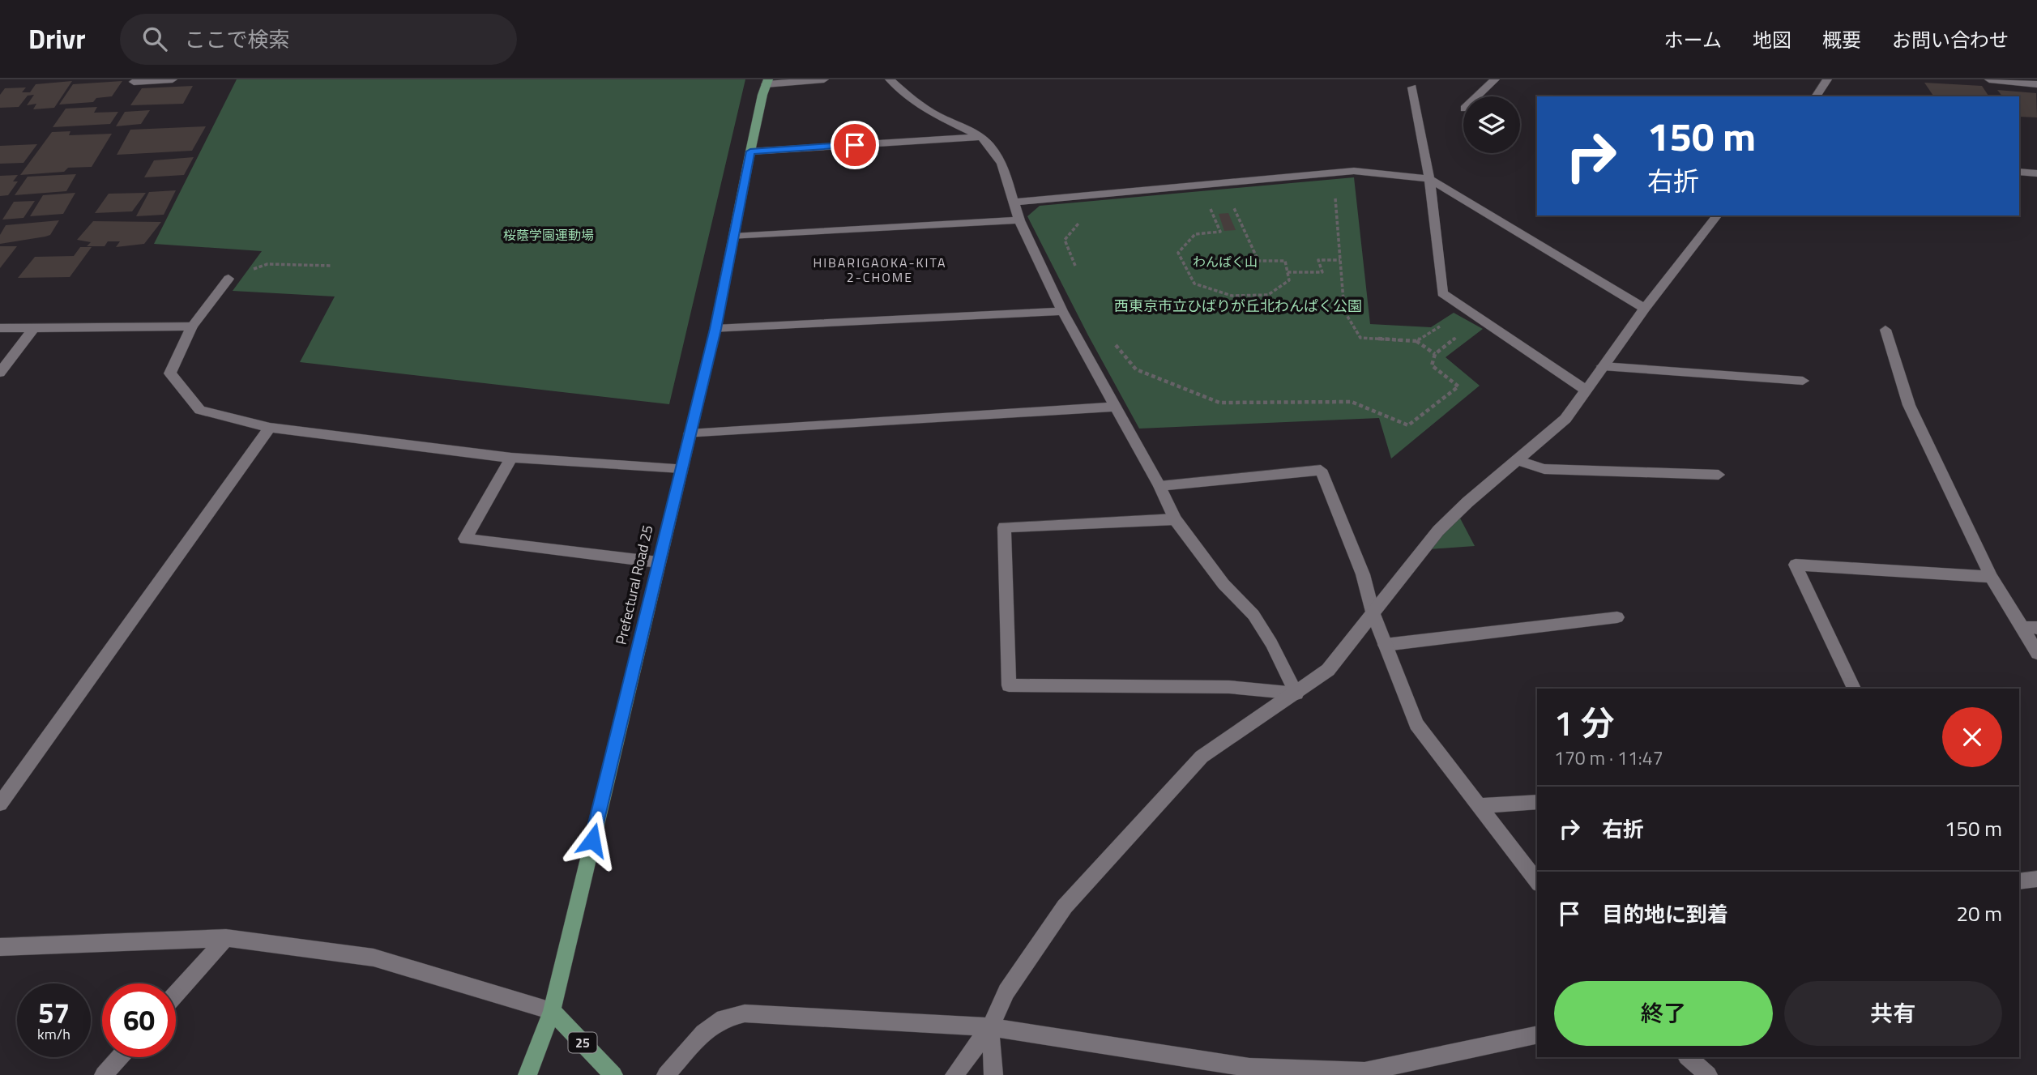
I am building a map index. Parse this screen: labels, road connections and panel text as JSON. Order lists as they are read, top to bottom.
{
  "streets": {
    "main road": ["Prefectural Road 25", "25"]
  },
  "crossings": [
    ["Prefectural Road 25", "25"]
  ],
  "districts": ["HIBARIGAOKA-KITA 2-CHOME"],
  "parks": ["桜蔭学園運動場", "わんぱく山", "西東京市立ひばりが丘北わんぱく公園"],
  "page": {
    "header": "Drivr",
    "search": "ここで検索",
    "nav": [
      "ホーム",
      "地図",
      "概要",
      "お問い合わせ"
    ],
    "turn": ["150 m", "右折"],
    "heading": ["1 分", "170 m · 11:47"],
    "list": [
      {
        "name": "右折",
        "value": "150 m"
      },
      {
        "name": "目的地に到着",
        "value": "20 m"
      }
    ],
    "buttons": ["終了", "共有"],
    "speed": "57 km/h",
    "limit": "60"
  }
}
